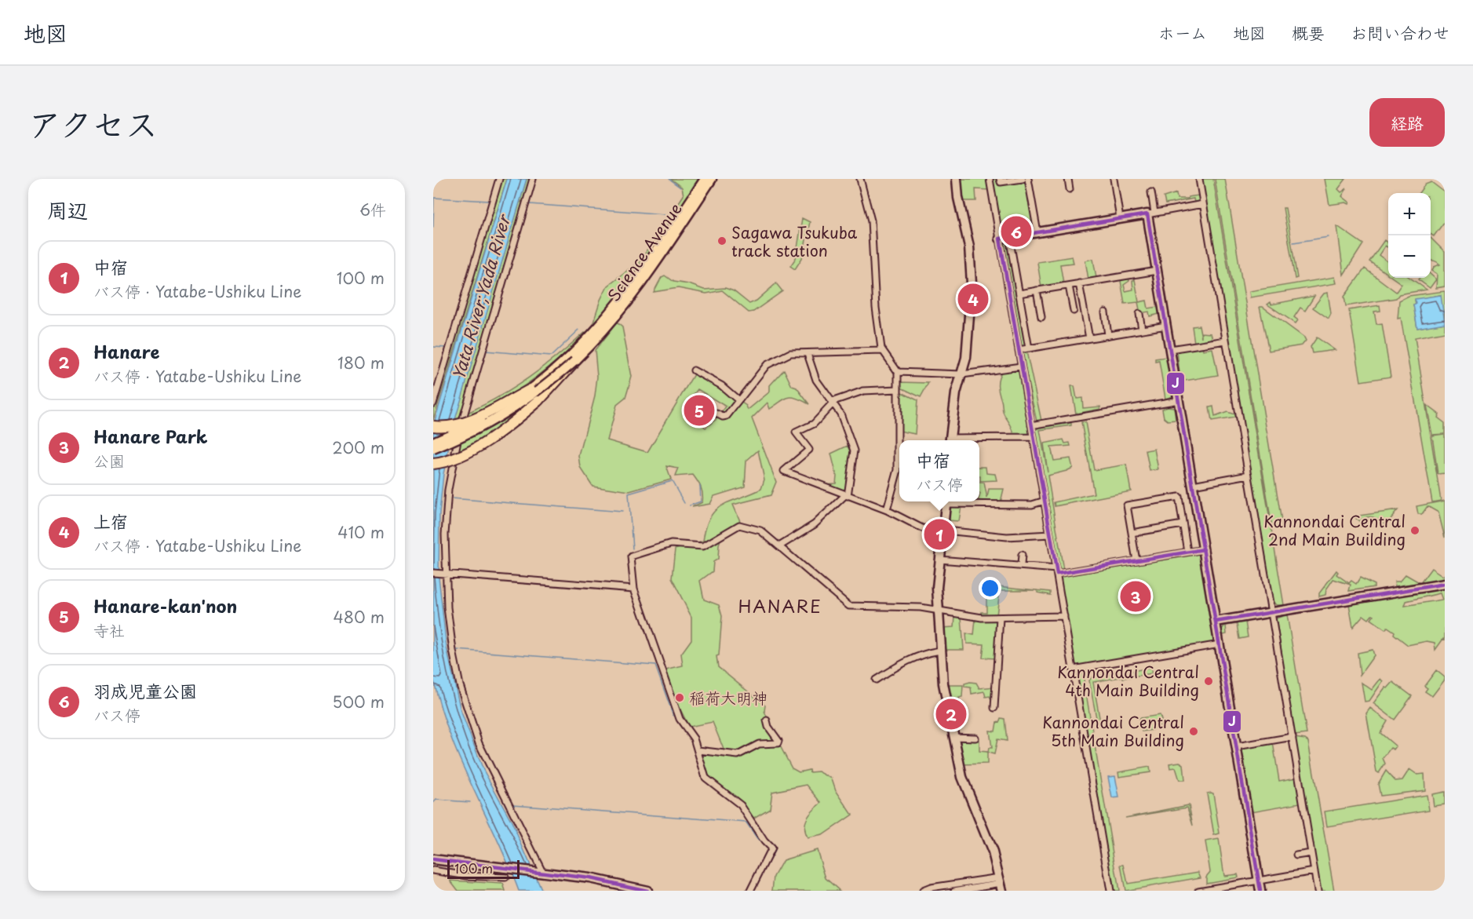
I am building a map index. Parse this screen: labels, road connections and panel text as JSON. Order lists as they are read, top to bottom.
{
  "streets": {
    "main road": ["Science Avenue"]
  },
  "districts": ["HANARE"],
  "water": ["Yata River;Yada River"],
  "places": [
    "Sagawa Tsukuba track station",
    "Kannondai Central 2nd Main Building",
    "Kannondai Central 4th Main Building",
    "稲荷大明神",
    "Kannondai Central 5th Main Building"
  ],
  "lines": ["transit line J"],
  "scale_bar": "100 m",
  "page": {
    "header": "地図",
    "nav": [
      "ホーム",
      "地図",
      "概要",
      "お問い合わせ"
    ],
    "title": "アクセス",
    "buttons": "経路",
    "heading": ["周辺", "6件"],
    "map_buttons": ["+", "−"],
    "pins": [
      "6",
      "4",
      "5",
      "1",
      "3",
      "2"
    ],
    "list": [
      {
        "mark": "1",
        "name": "中宿",
        "note": "バス停 · Yatabe-Ushiku Line",
        "value": "100 m"
      },
      {
        "mark": "2",
        "name": "Hanare",
        "note": "バス停 · Yatabe-Ushiku Line",
        "value": "180 m"
      },
      {
        "mark": "3",
        "name": "Hanare Park",
        "note": "公園",
        "value": "200 m"
      },
      {
        "mark": "4",
        "name": "上宿",
        "note": "バス停 · Yatabe-Ushiku Line",
        "value": "410 m"
      },
      {
        "mark": "5",
        "name": "Hanare-kan'non",
        "note": "寺社",
        "value": "480 m"
      },
      {
        "mark": "6",
        "name": "羽成児童公園",
        "note": "バス停",
        "value": "500 m"
      }
    ],
    "popup": ["中宿", "バス停"],
    "scale": "100 m"
  }
}
